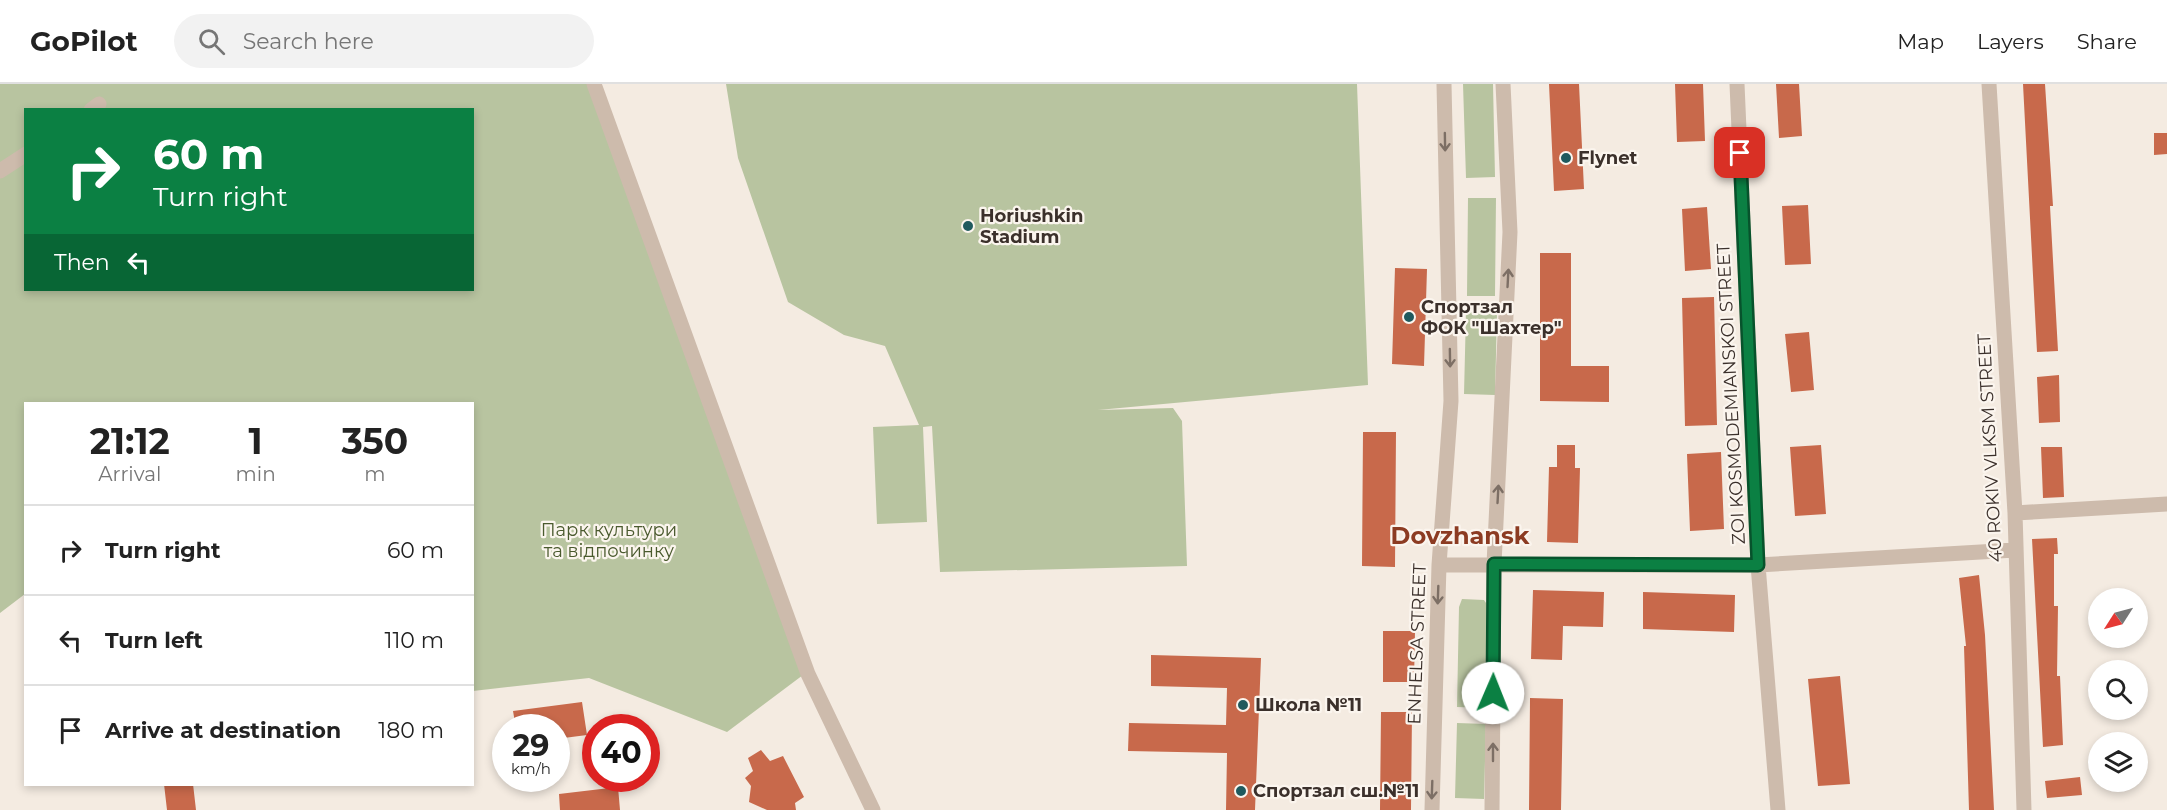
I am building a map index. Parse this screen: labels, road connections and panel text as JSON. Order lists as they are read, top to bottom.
{
  "streets": {
    "street": ["ZOI KOSMODEMIANSKOI STREET", "40 ROKIV VLKSM STREET", "ENHELSA STREET"]
  },
  "districts": ["Dovzhansk"],
  "parks": ["Парк культури та відпочинку"],
  "places": [
    "Flynet",
    "Horiushkin Stadium",
    "Спортзал ФОК \"Шахтер\"",
    "Школа №11",
    "Спортзал сш.№11"
  ],
  "north": "bottom left",
  "page": {
    "header": "GoPilot",
    "search": "Search here",
    "nav": ["Map", "Layers", "Share"],
    "turn": ["60 m", "Turn right"],
    "then": "Then",
    "eta": [
      "21:12",
      "Arrival",
      "1",
      "min",
      "350",
      "m"
    ],
    "list": [
      {
        "name": "Turn right",
        "value": "60 m"
      },
      {
        "name": "Turn left",
        "value": "110 m"
      },
      {
        "name": "Arrive at destination",
        "value": "180 m"
      }
    ],
    "speed": "29 km/h",
    "limit": "40"
  }
}
